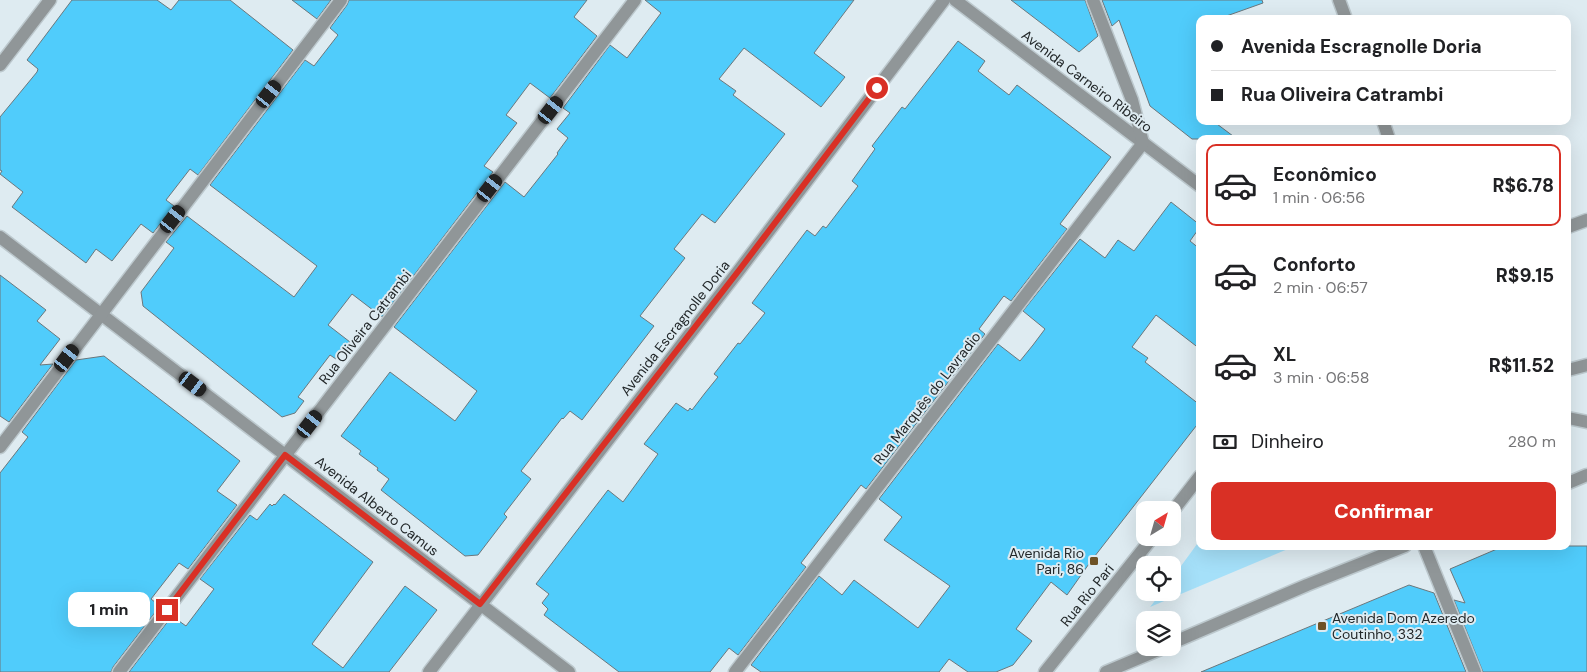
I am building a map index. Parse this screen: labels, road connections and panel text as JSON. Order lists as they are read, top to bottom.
{
  "streets": {
    "street": [
      "Avenida Carneiro Ribeiro",
      "Rua Oliveira Catrambi",
      "Avenida Escragnolle Doria",
      "Rua Marquês do Lavradio",
      "Avenida Alberto Camus",
      "Rua Rio Pari"
    ]
  },
  "crossings": [
    ["Avenida Carneiro Ribeiro", "Rua Marquês do Lavradio"],
    ["Rua Oliveira Catrambi", "Avenida Alberto Camus"],
    ["Avenida Escragnolle Doria", "Avenida Alberto Camus"]
  ],
  "places": {
    "transit": ["Avenida Rio Pari, 86", "Avenida Dom Azeredo Coutinho, 332"]
  },
  "north": "top right",
  "page": {
    "banner": ["Avenida Escragnolle Doria", "Rua Oliveira Catrambi"],
    "list": [
      {
        "name": "Econômico",
        "note": "1 min · 06:56",
        "value": "R$6.78"
      },
      {
        "name": "Conforto",
        "note": "2 min · 06:57",
        "value": "R$9.15"
      },
      {
        "name": "XL",
        "note": "3 min · 06:58",
        "value": "R$11.52"
      }
    ],
    "pay": ["Dinheiro", "280 m"],
    "buttons": "Confirmar",
    "bubble": "1 min"
  }
}
